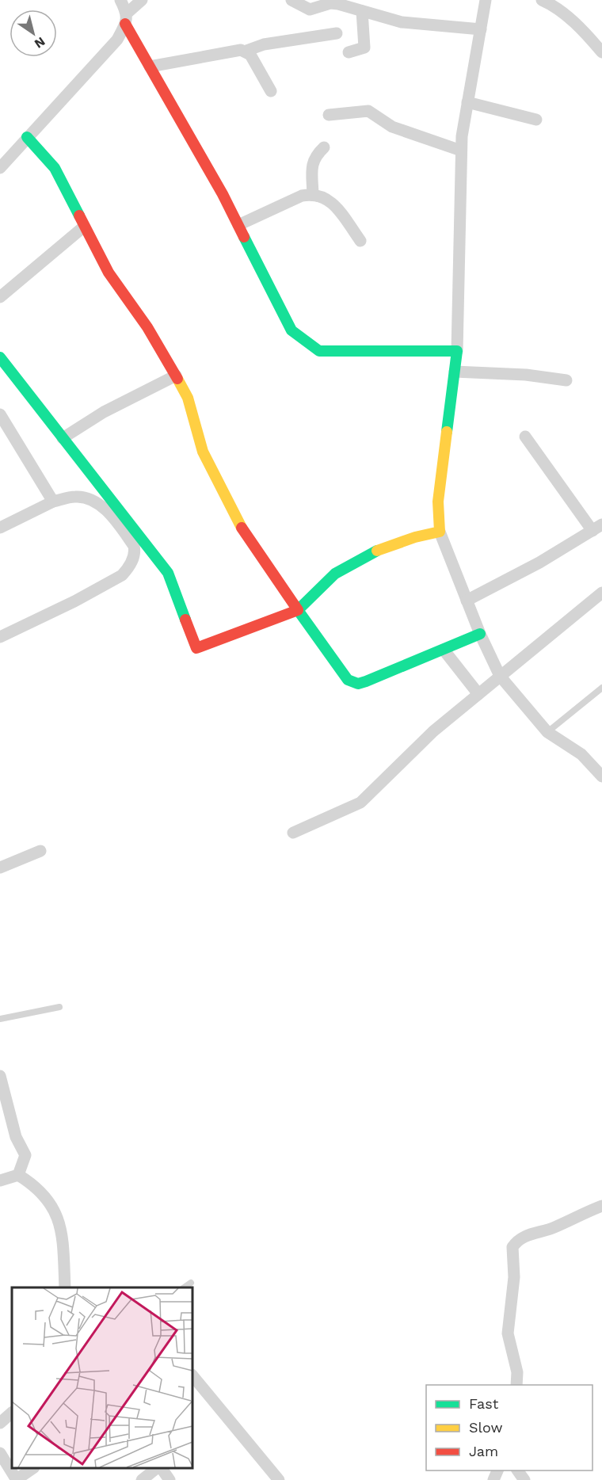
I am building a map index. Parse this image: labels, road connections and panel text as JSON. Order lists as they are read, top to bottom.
{
  "legend": ["Fast", "Slow", "Jam"],
  "north": "bottom right"
}
